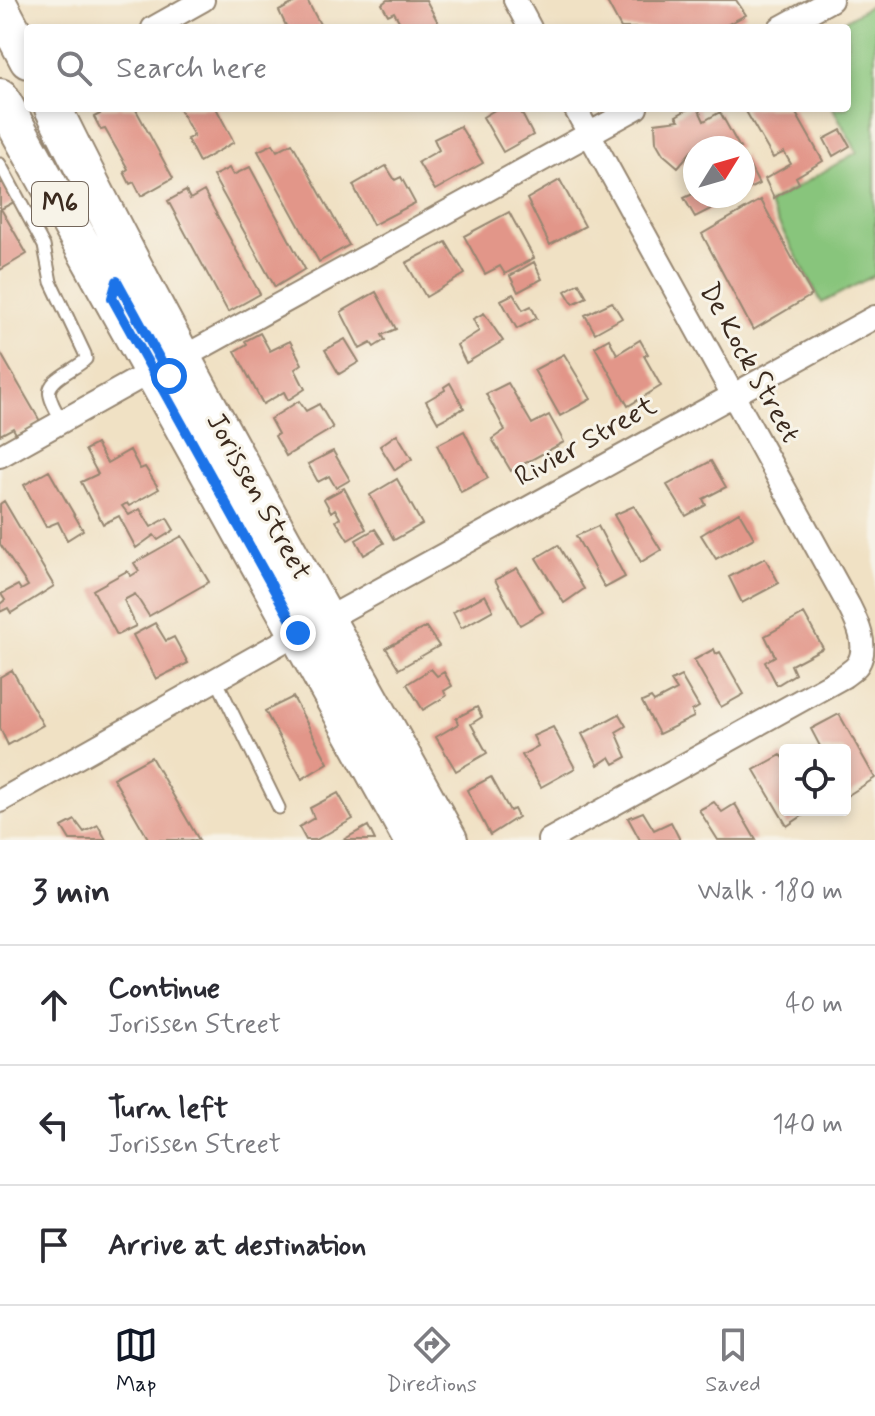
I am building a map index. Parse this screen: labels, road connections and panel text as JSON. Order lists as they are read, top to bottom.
{
  "streets": {
    "main road": ["M6", "Jorissen Street"],
    "street": ["De Kock Street", "Rivier Street"]
  },
  "crossings": [
    ["De Kock Street", "Rivier Street"],
    ["Rivier Street", "Jorissen Street"]
  ],
  "north": "top right",
  "page": {
    "search": "Search here",
    "heading": ["3 min", "Walk · 180 m"],
    "list": [
      ["Continue", "Jorissen Street", "40 m"],
      ["Turn left", "Jorissen Street", "140 m"],
      "Arrive at destination"
    ],
    "nav": ["Map", "Directions", "Saved"]
  }
}
